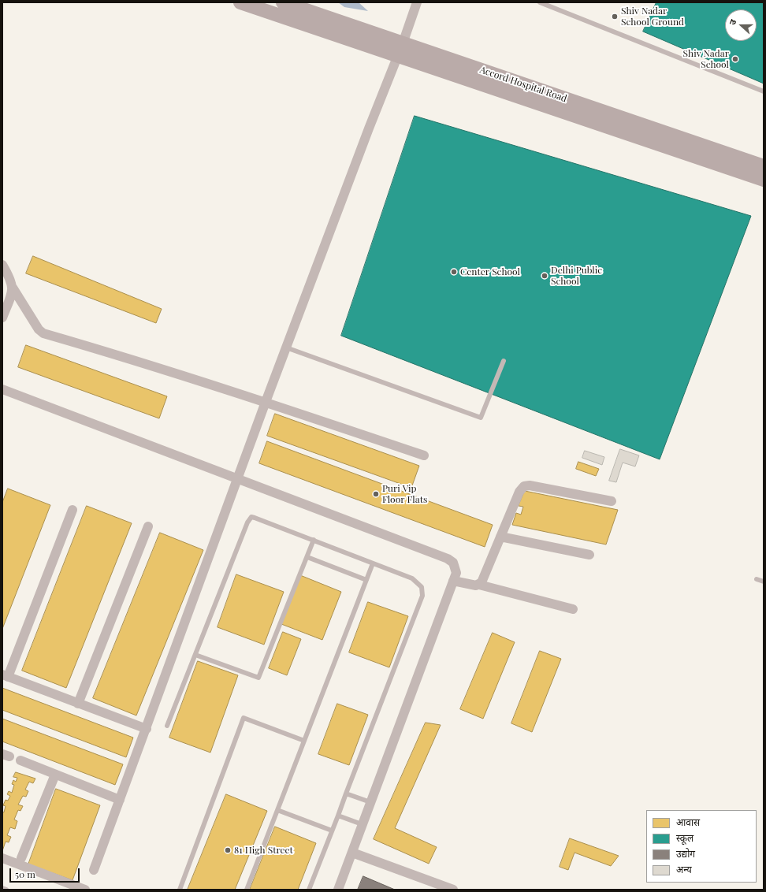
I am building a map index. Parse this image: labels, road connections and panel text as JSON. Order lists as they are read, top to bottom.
{
  "streets": {
    "street": ["Accord Hospital Road"]
  },
  "places": [
    "Shiv Nadar School Ground",
    "Shiv Nadar School",
    "Center School",
    "Delhi Public School",
    "Puri Vip Floor Flats",
    "81 High Street"
  ],
  "legend": [
    "आवास",
    "स्कूल",
    "उद्योग",
    "अन्य"
  ],
  "scale_bar": "50 m",
  "north": "left"
}
